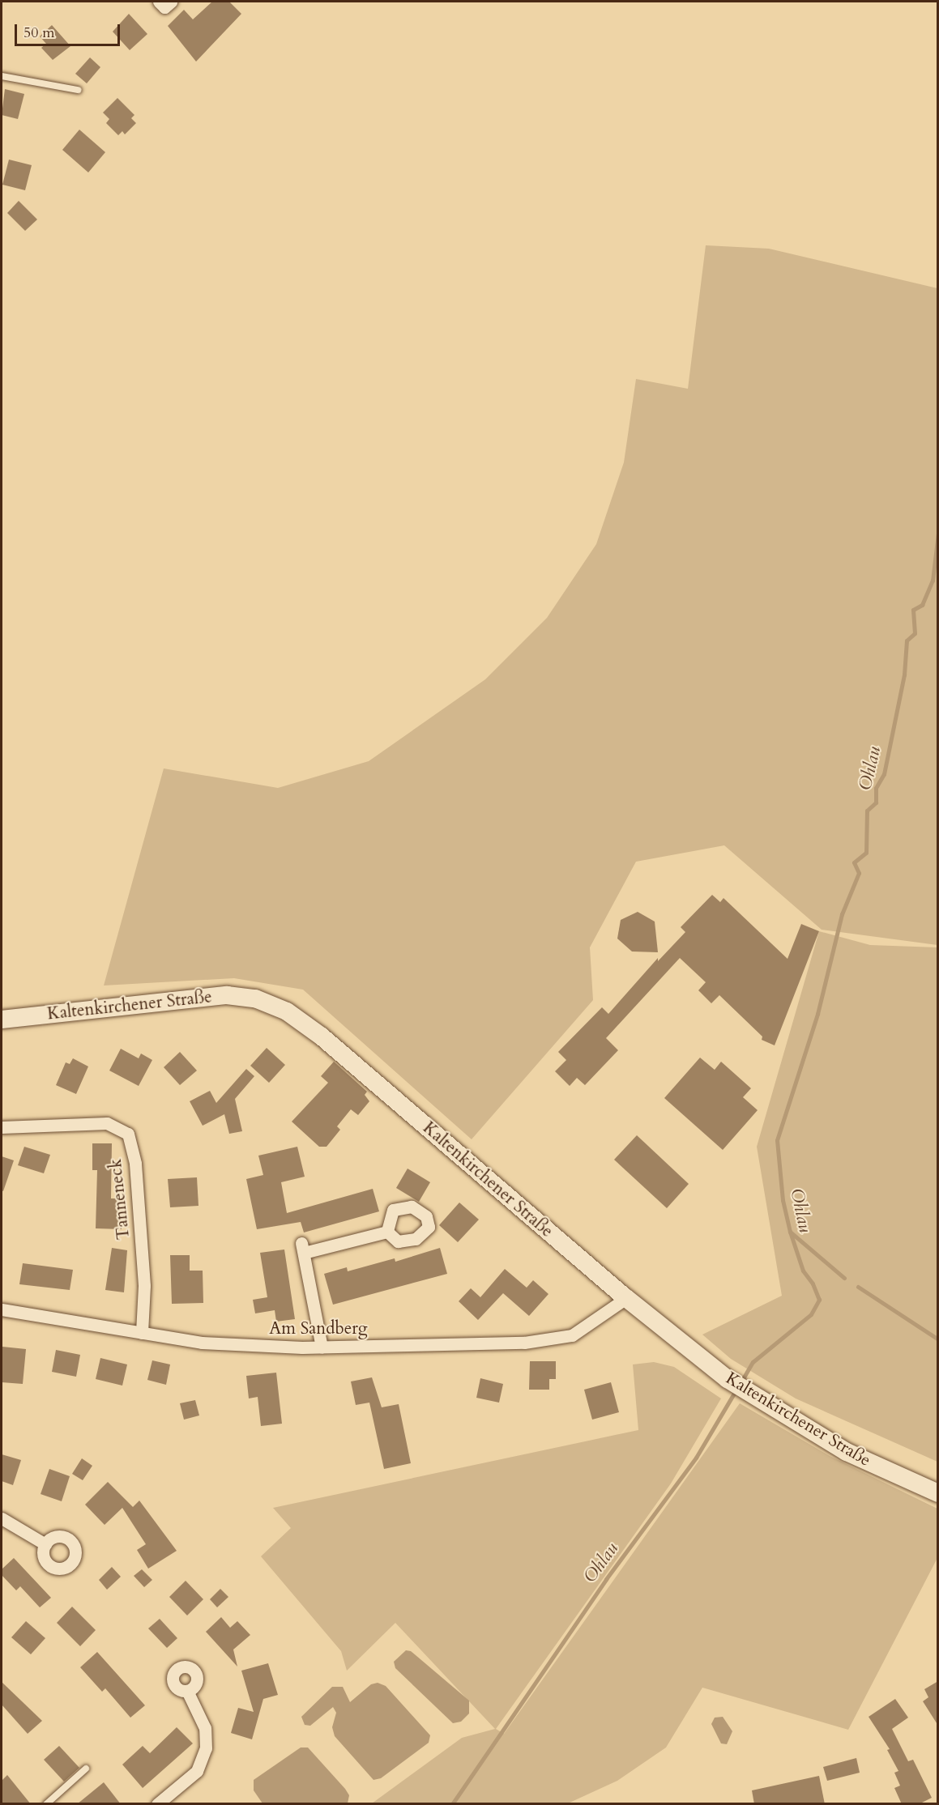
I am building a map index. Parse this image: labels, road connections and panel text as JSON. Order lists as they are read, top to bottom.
{
  "streets": {
    "main road": ["Kaltenkirchener Straße"],
    "street": ["Tanneneck", "Am Sandberg"]
  },
  "crossings": [
    ["Kaltenkirchener Straße", "Am Sandberg"],
    ["Tanneneck", "Am Sandberg"]
  ],
  "water": ["Ohlau"],
  "scale_bar": "50 m"
}
